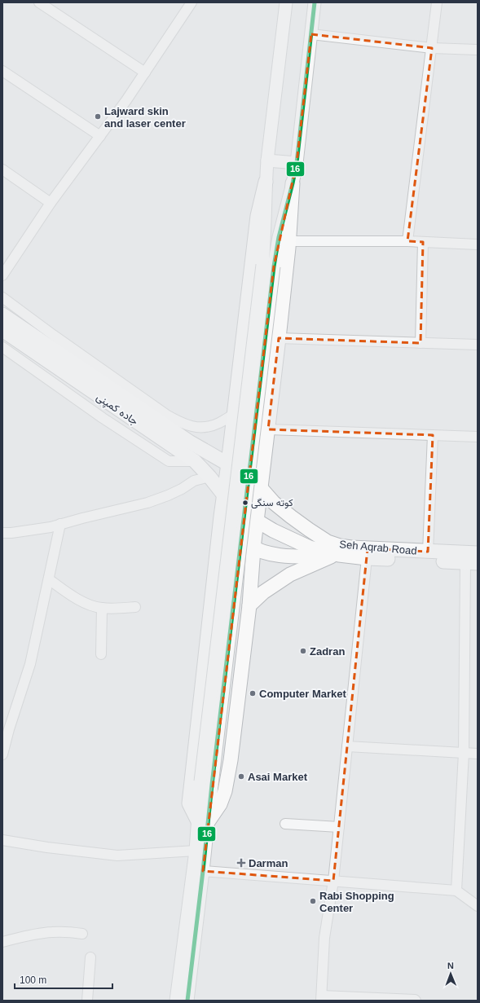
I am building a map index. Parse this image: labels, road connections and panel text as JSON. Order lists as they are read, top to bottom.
{
  "streets": {
    "highway": ["جاده کمپنی", "Seh Aqrab Road"]
  },
  "crossings": [
    ["جاده کمپنی", "Seh Aqrab Road"]
  ],
  "places": {
    "other": [
      "Lajward skin and laser center",
      "کوته سنگی",
      "Zadran",
      "Computer Market",
      "Asai Market",
      "Rabi Shopping Center"
    ],
    "health": ["Darman"]
  },
  "lines": ["transit line 16"],
  "scale_bar": "100 m",
  "north": "top"
}
